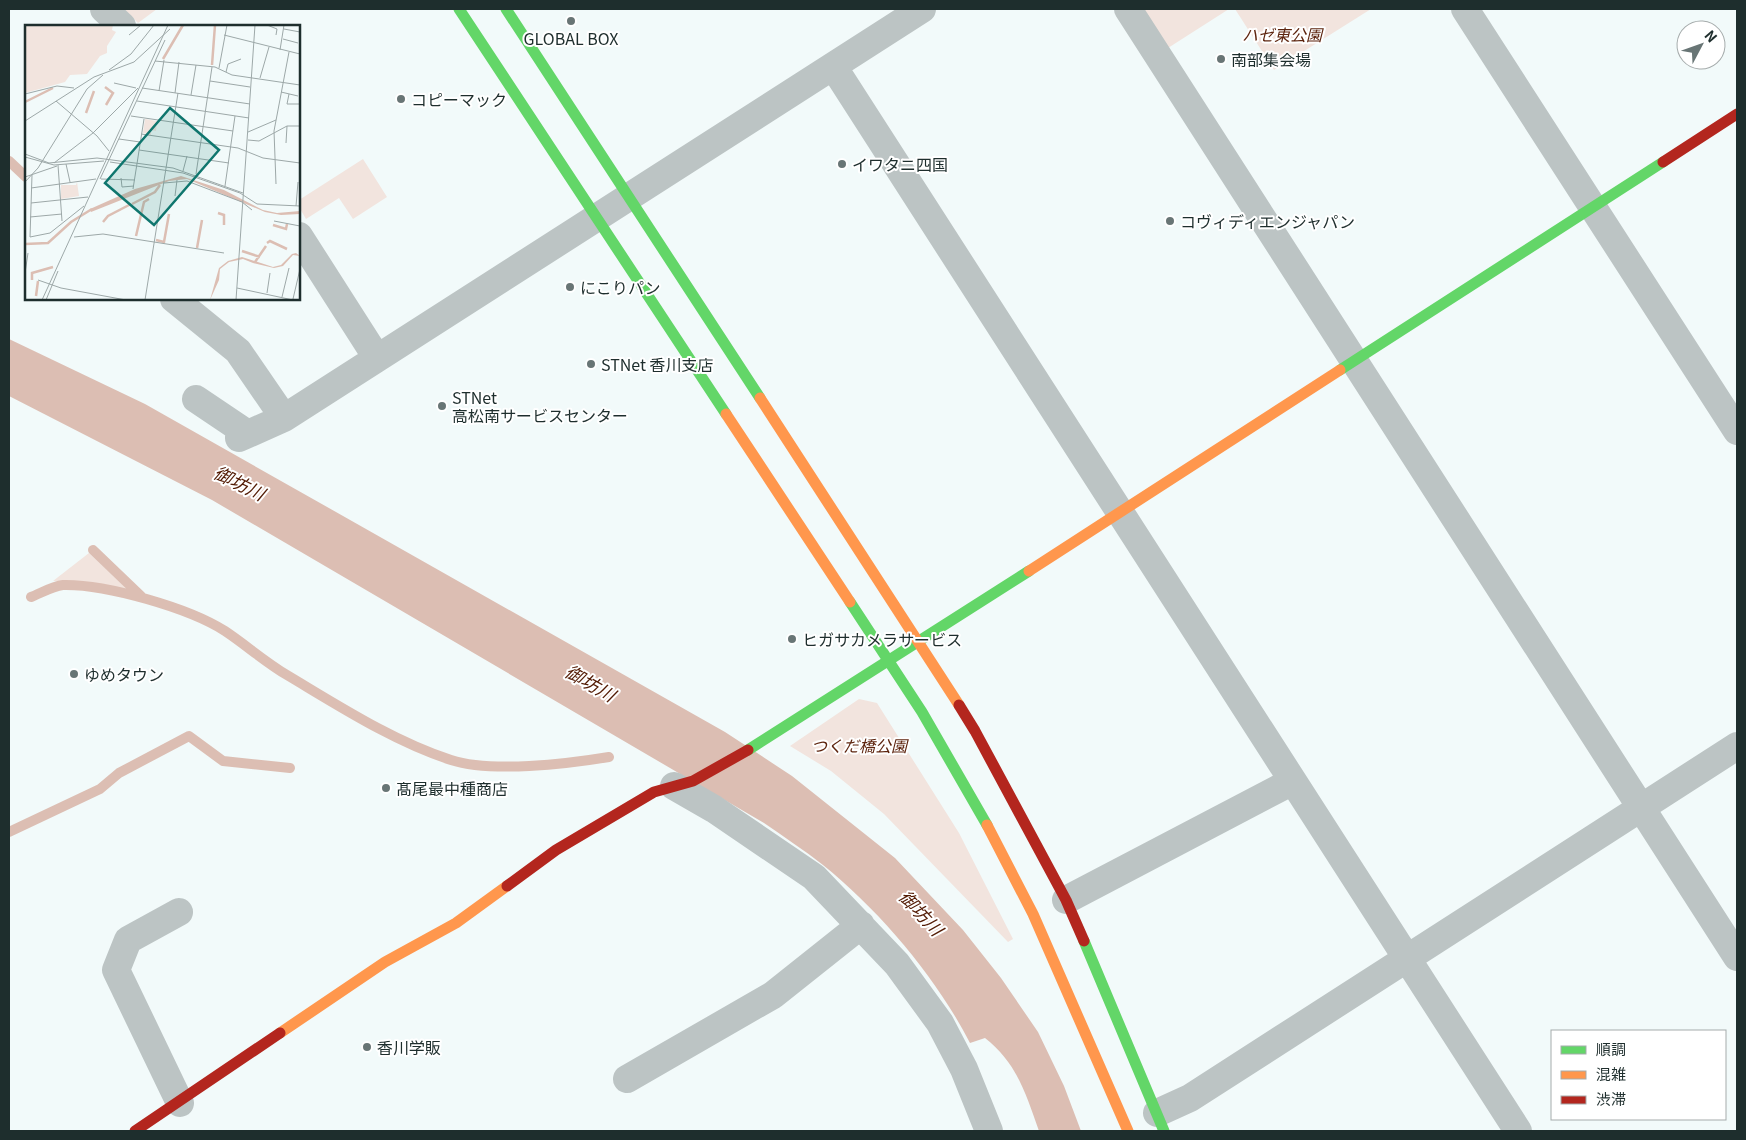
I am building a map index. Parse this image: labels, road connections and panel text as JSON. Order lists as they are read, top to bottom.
{
  "water": ["御坊川"],
  "parks": ["ハゼ東公園", "つくだ橋公園"],
  "places": [
    "GLOBAL BOX",
    "南部集会場",
    "コピーマック",
    "イワタニ四国",
    "コヴィディエンジャパン",
    "にこりパン",
    "STNet 香川支店",
    "STNet 高松南サービスセンター",
    "ヒガサカメラサービス",
    "ゆめタウン",
    "髙尾最中種商店",
    "香川学販"
  ],
  "legend": ["順調", "混雑", "渋滞"],
  "north": "top right"
}
